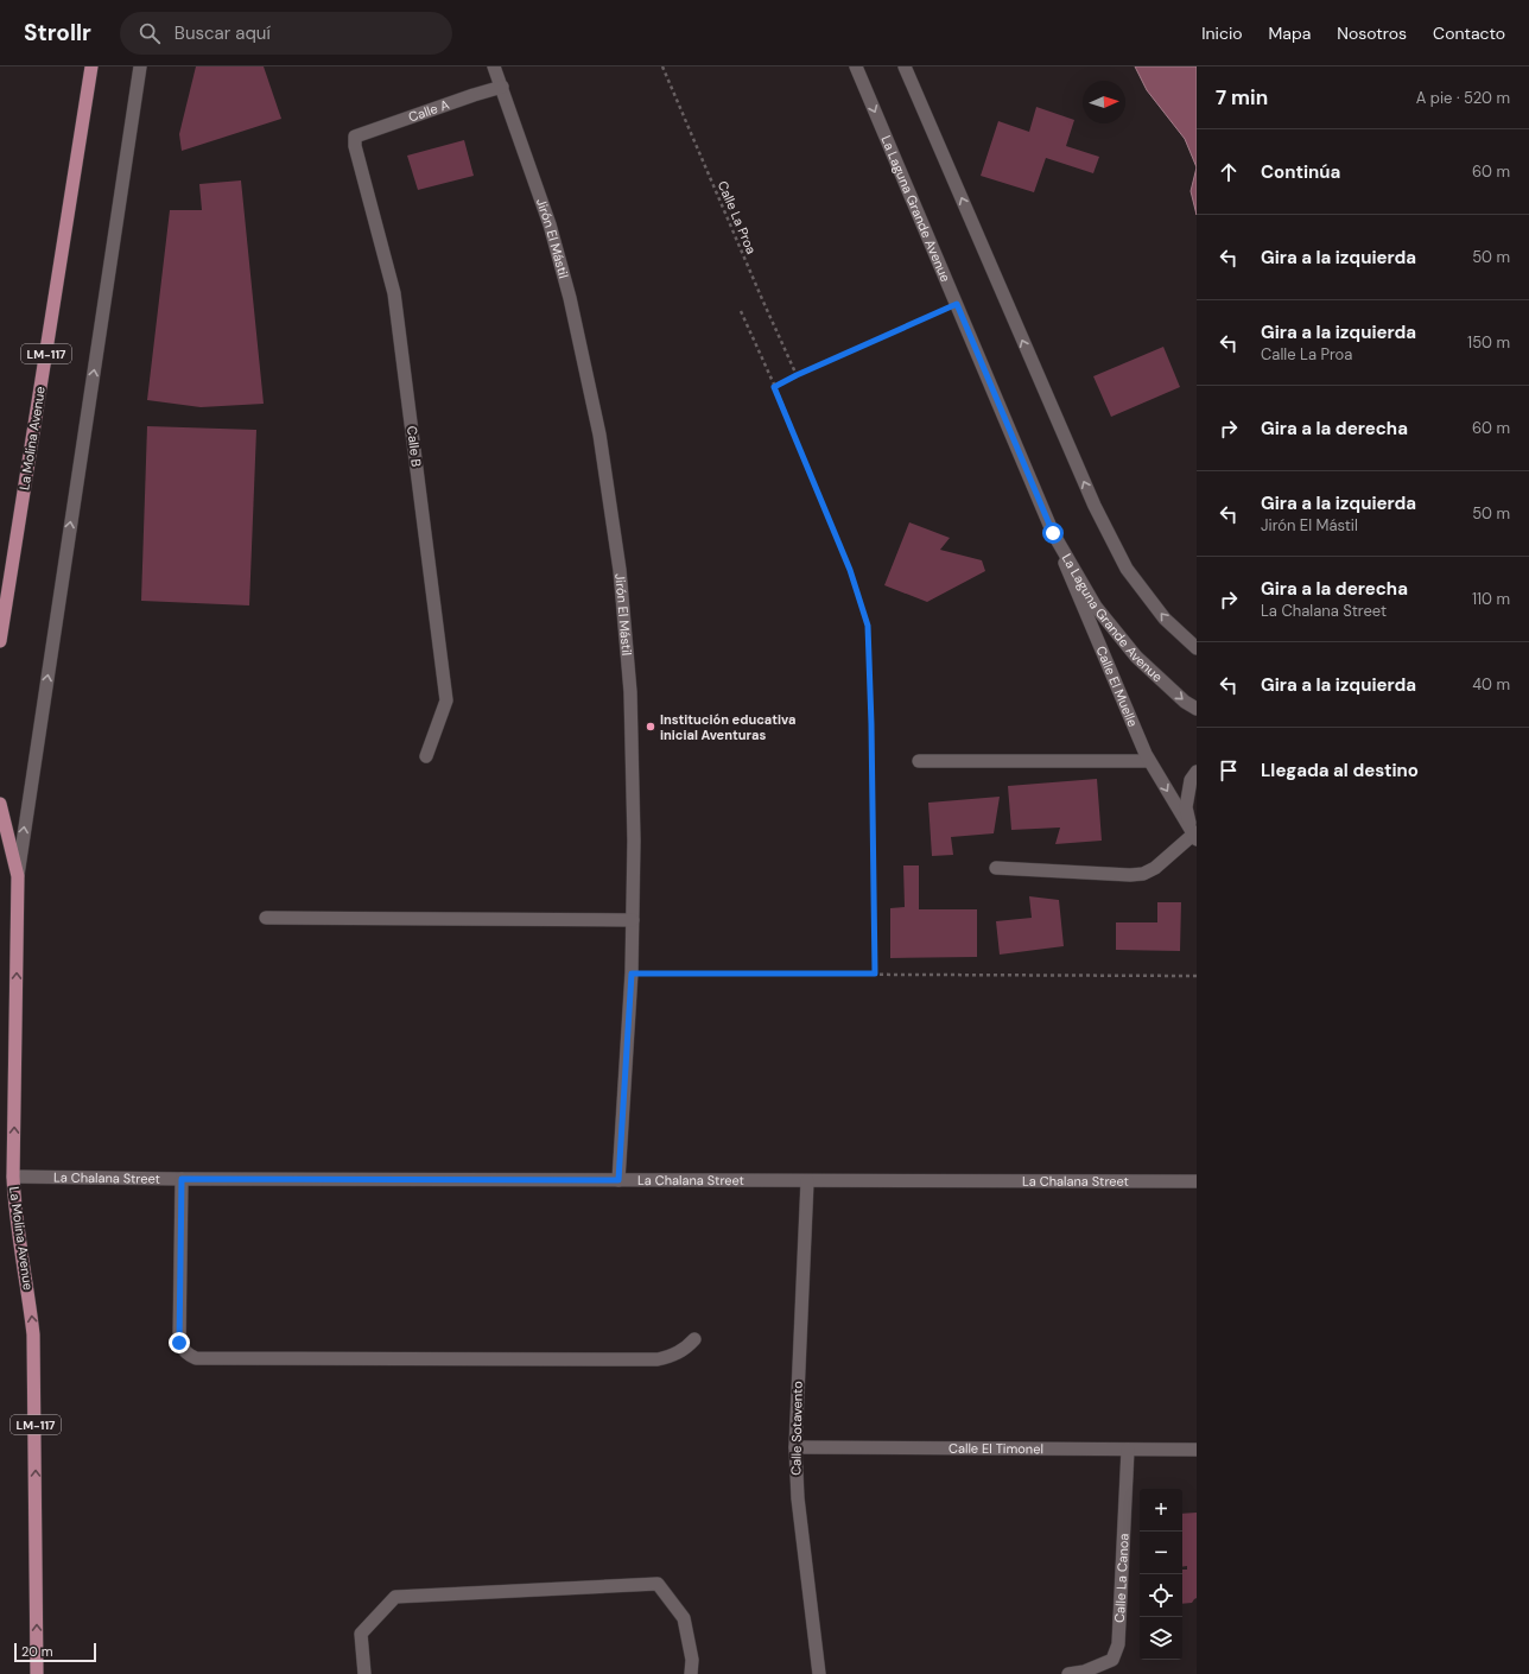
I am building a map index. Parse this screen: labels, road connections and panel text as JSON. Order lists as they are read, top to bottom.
{
  "streets": {
    "main road": ["LM-117", "La Molina Avenue"],
    "street": [
      "Calle A",
      "La Laguna Grande Avenue",
      "Jirón El Mástil",
      "Calle B",
      "Calle El Muelle",
      "La Chalana Street",
      "Calle Sotavento",
      "Calle El Timonel",
      "Calle La Canoa"
    ],
    "path": ["Calle La Proa"]
  },
  "crossings": [
    ["Calle A", "Jirón El Mástil"],
    ["Calle A", "Calle B"],
    ["La Laguna Grande Avenue", "Calle El Muelle"],
    ["Jirón El Mástil", "La Chalana Street"],
    ["La Molina Avenue", "La Chalana Street"],
    ["La Chalana Street", "Calle Sotavento"],
    ["Calle Sotavento", "Calle El Timonel"],
    ["Calle El Timonel", "Calle La Canoa"]
  ],
  "one_way": ["La Molina Avenue"],
  "places": ["Institución educativa inicial Aventuras"],
  "scale_bar": "20 m",
  "north": "right",
  "page": {
    "header": "Strollr",
    "search": "Buscar aquí",
    "nav": [
      "Inicio",
      "Mapa",
      "Nosotros",
      "Contacto"
    ],
    "heading": ["7 min", "A pie · 520 m"],
    "list": [
      ["Continúa", "60 m"],
      ["Gira a la izquierda", "50 m"],
      ["Gira a la izquierda", "Calle La Proa", "150 m"],
      ["Gira a la derecha", "60 m"],
      ["Gira a la izquierda", "Jirón El Mástil", "50 m"],
      ["Gira a la derecha", "La Chalana Street", "110 m"],
      ["Gira a la izquierda", "40 m"],
      "Llegada al destino"
    ],
    "map_buttons": ["+", "−"],
    "scale": "20 m"
  }
}
